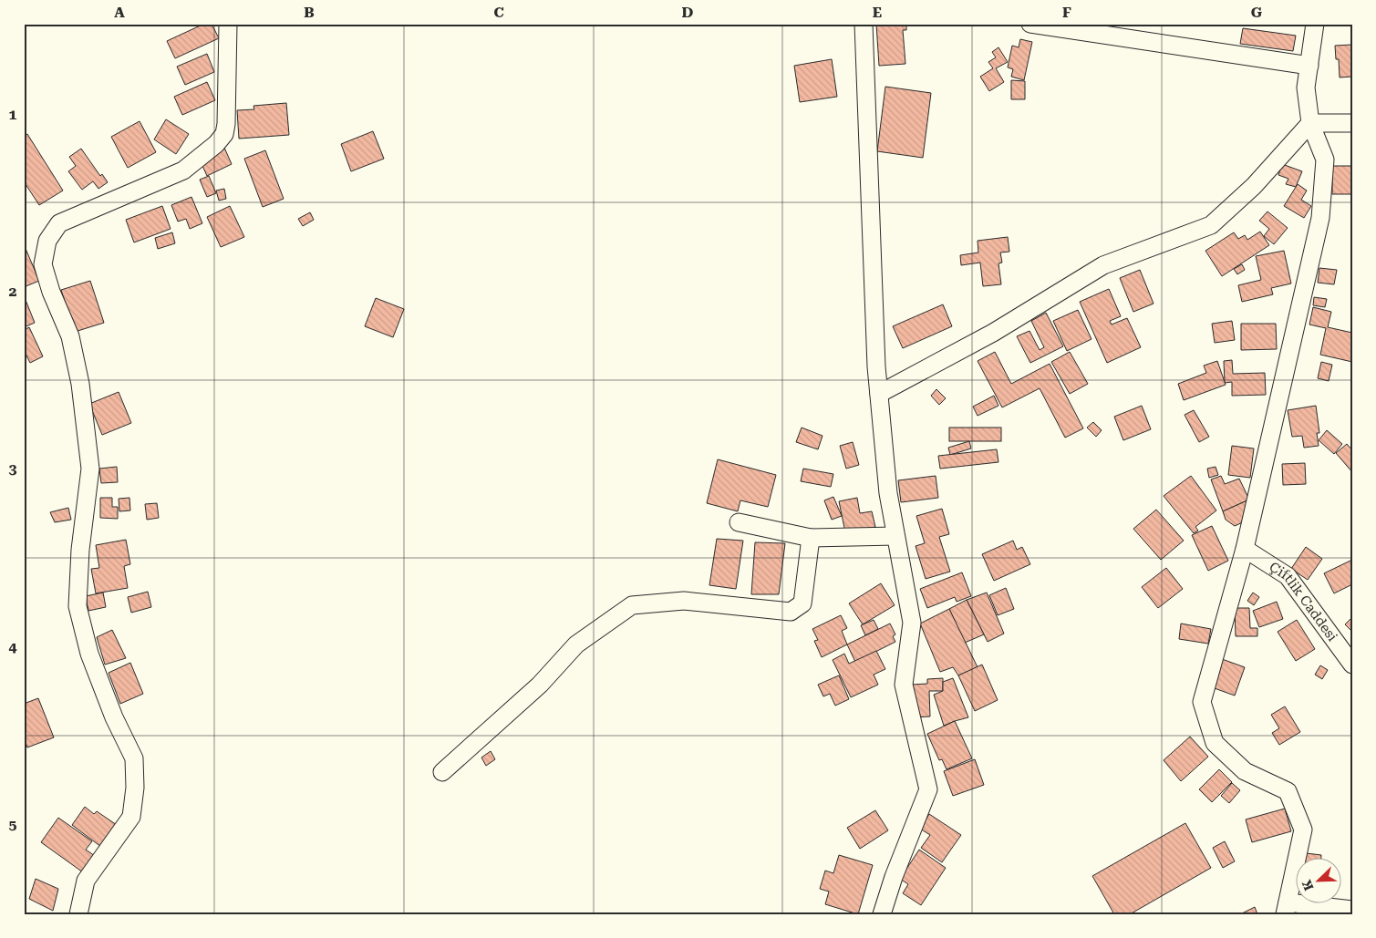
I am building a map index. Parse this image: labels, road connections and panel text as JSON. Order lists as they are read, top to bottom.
{
  "streets": {
    "street": ["Çiftlik Caddesi"]
  },
  "north": "bottom left",
  "grid": {
    "columns": [
      "A",
      "B",
      "C",
      "D",
      "E",
      "F",
      "G"
    ],
    "rows": [
      "1",
      "2",
      "3",
      "4",
      "5"
    ]
  }
}
